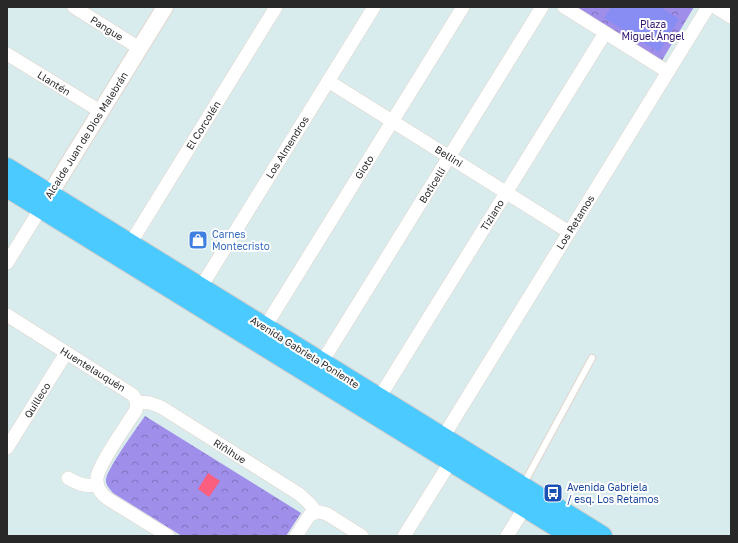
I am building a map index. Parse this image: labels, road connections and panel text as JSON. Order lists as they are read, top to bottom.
{
  "streets": {
    "main road": ["Avenida Gabriela Poniente"],
    "street": [
      "Pangue",
      "Llantén",
      "El Corcolén",
      "Alcalde Juan de Dios Malebrán",
      "Los Almendros",
      "Bellini",
      "Gioto",
      "Boticelli",
      "Tiziano",
      "Los Retamos",
      "Huentelauquén",
      "Quilleco",
      "Riñihue"
    ]
  },
  "crossings": [
    ["Pangue", "Alcalde Juan de Dios Malebrán"],
    ["Llantén", "Alcalde Juan de Dios Malebrán"],
    ["El Corcolén", "Avenida Gabriela Poniente"],
    ["Alcalde Juan de Dios Malebrán", "Avenida Gabriela Poniente"],
    ["Los Almendros", "Bellini"],
    ["Los Almendros", "Avenida Gabriela Poniente"],
    ["Bellini", "Gioto"],
    ["Bellini", "Boticelli"],
    ["Bellini", "Tiziano"],
    ["Bellini", "Los Retamos"],
    ["Gioto", "Avenida Gabriela Poniente"],
    ["Boticelli", "Avenida Gabriela Poniente"],
    ["Tiziano", "Avenida Gabriela Poniente"],
    ["Los Retamos", "Avenida Gabriela Poniente"],
    ["Huentelauquén", "Quilleco"],
    ["Huentelauquén", "Riñihue"]
  ],
  "parks": ["Plaza Miguel Ángel"],
  "places": {
    "shop": ["Carnes Montecristo"],
    "bus stop": ["Avenida Gabriela / esq. Los Retamos"]
  }
}
